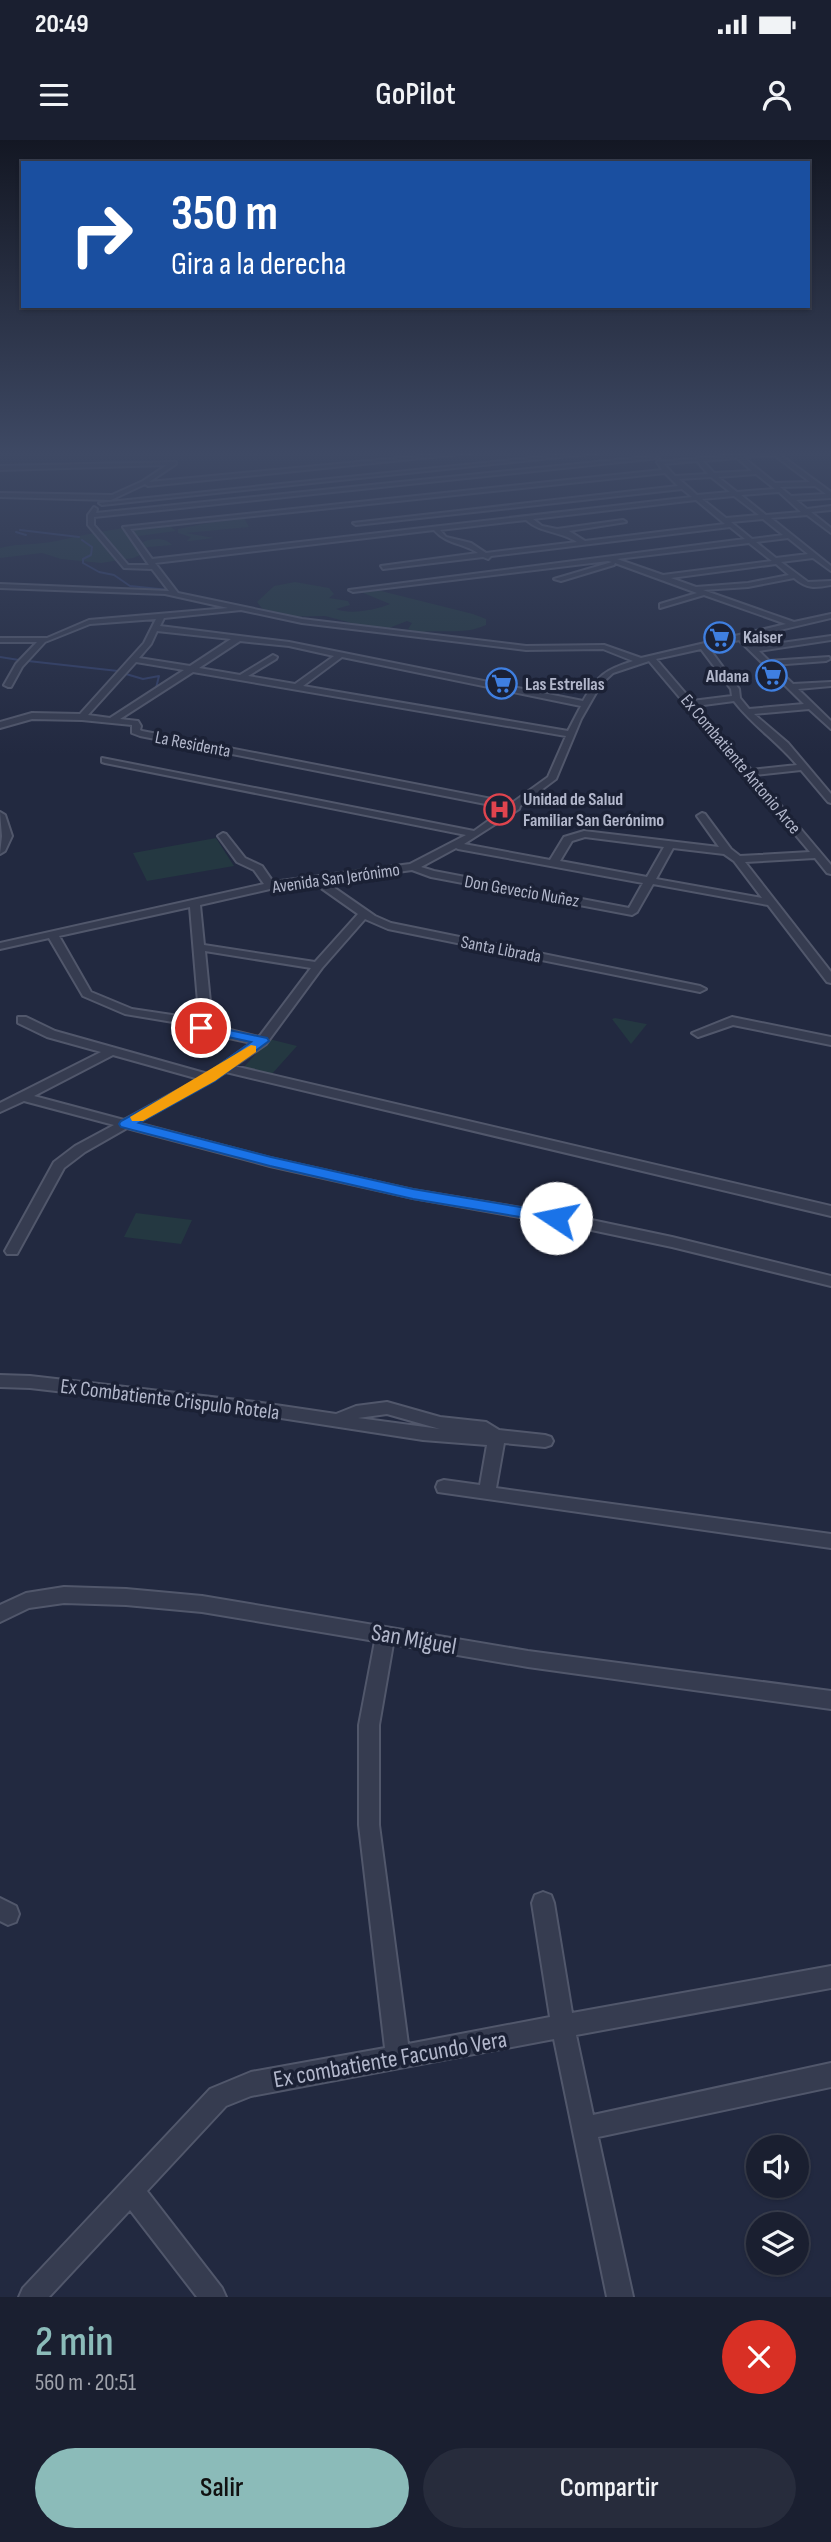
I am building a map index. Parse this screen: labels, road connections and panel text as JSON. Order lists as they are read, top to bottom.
{
  "streets": {
    "street": [
      "La Residenta",
      "Ex Combatiente Antonio Arce",
      "Avenida San Jerónimo",
      "Don Gevecio Nuñez",
      "Santa Librada",
      "Ex Combatiente Crispulo Rotela",
      "San Miguel",
      "Ex combatiente Facundo Vera"
    ]
  },
  "crossings": [
    ["La Residenta", "Avenida San Jerónimo"],
    ["Ex Combatiente Antonio Arce", "Avenida San Jerónimo"],
    ["Avenida San Jerónimo", "Don Gevecio Nuñez"],
    ["Avenida San Jerónimo", "Santa Librada"]
  ],
  "places": {
    "supermarket": ["Kaiser", "Aldana", "Las Estrellas"],
    "hospital": ["Unidad de Salud Familiar San Gerónimo"]
  },
  "page": {
    "status": "20:49",
    "header": "GoPilot",
    "turn": ["350 m", "Gira a la derecha"],
    "heading": ["2 min", "560 m · 20:51"],
    "buttons": ["Salir", "Compartir"]
  }
}
